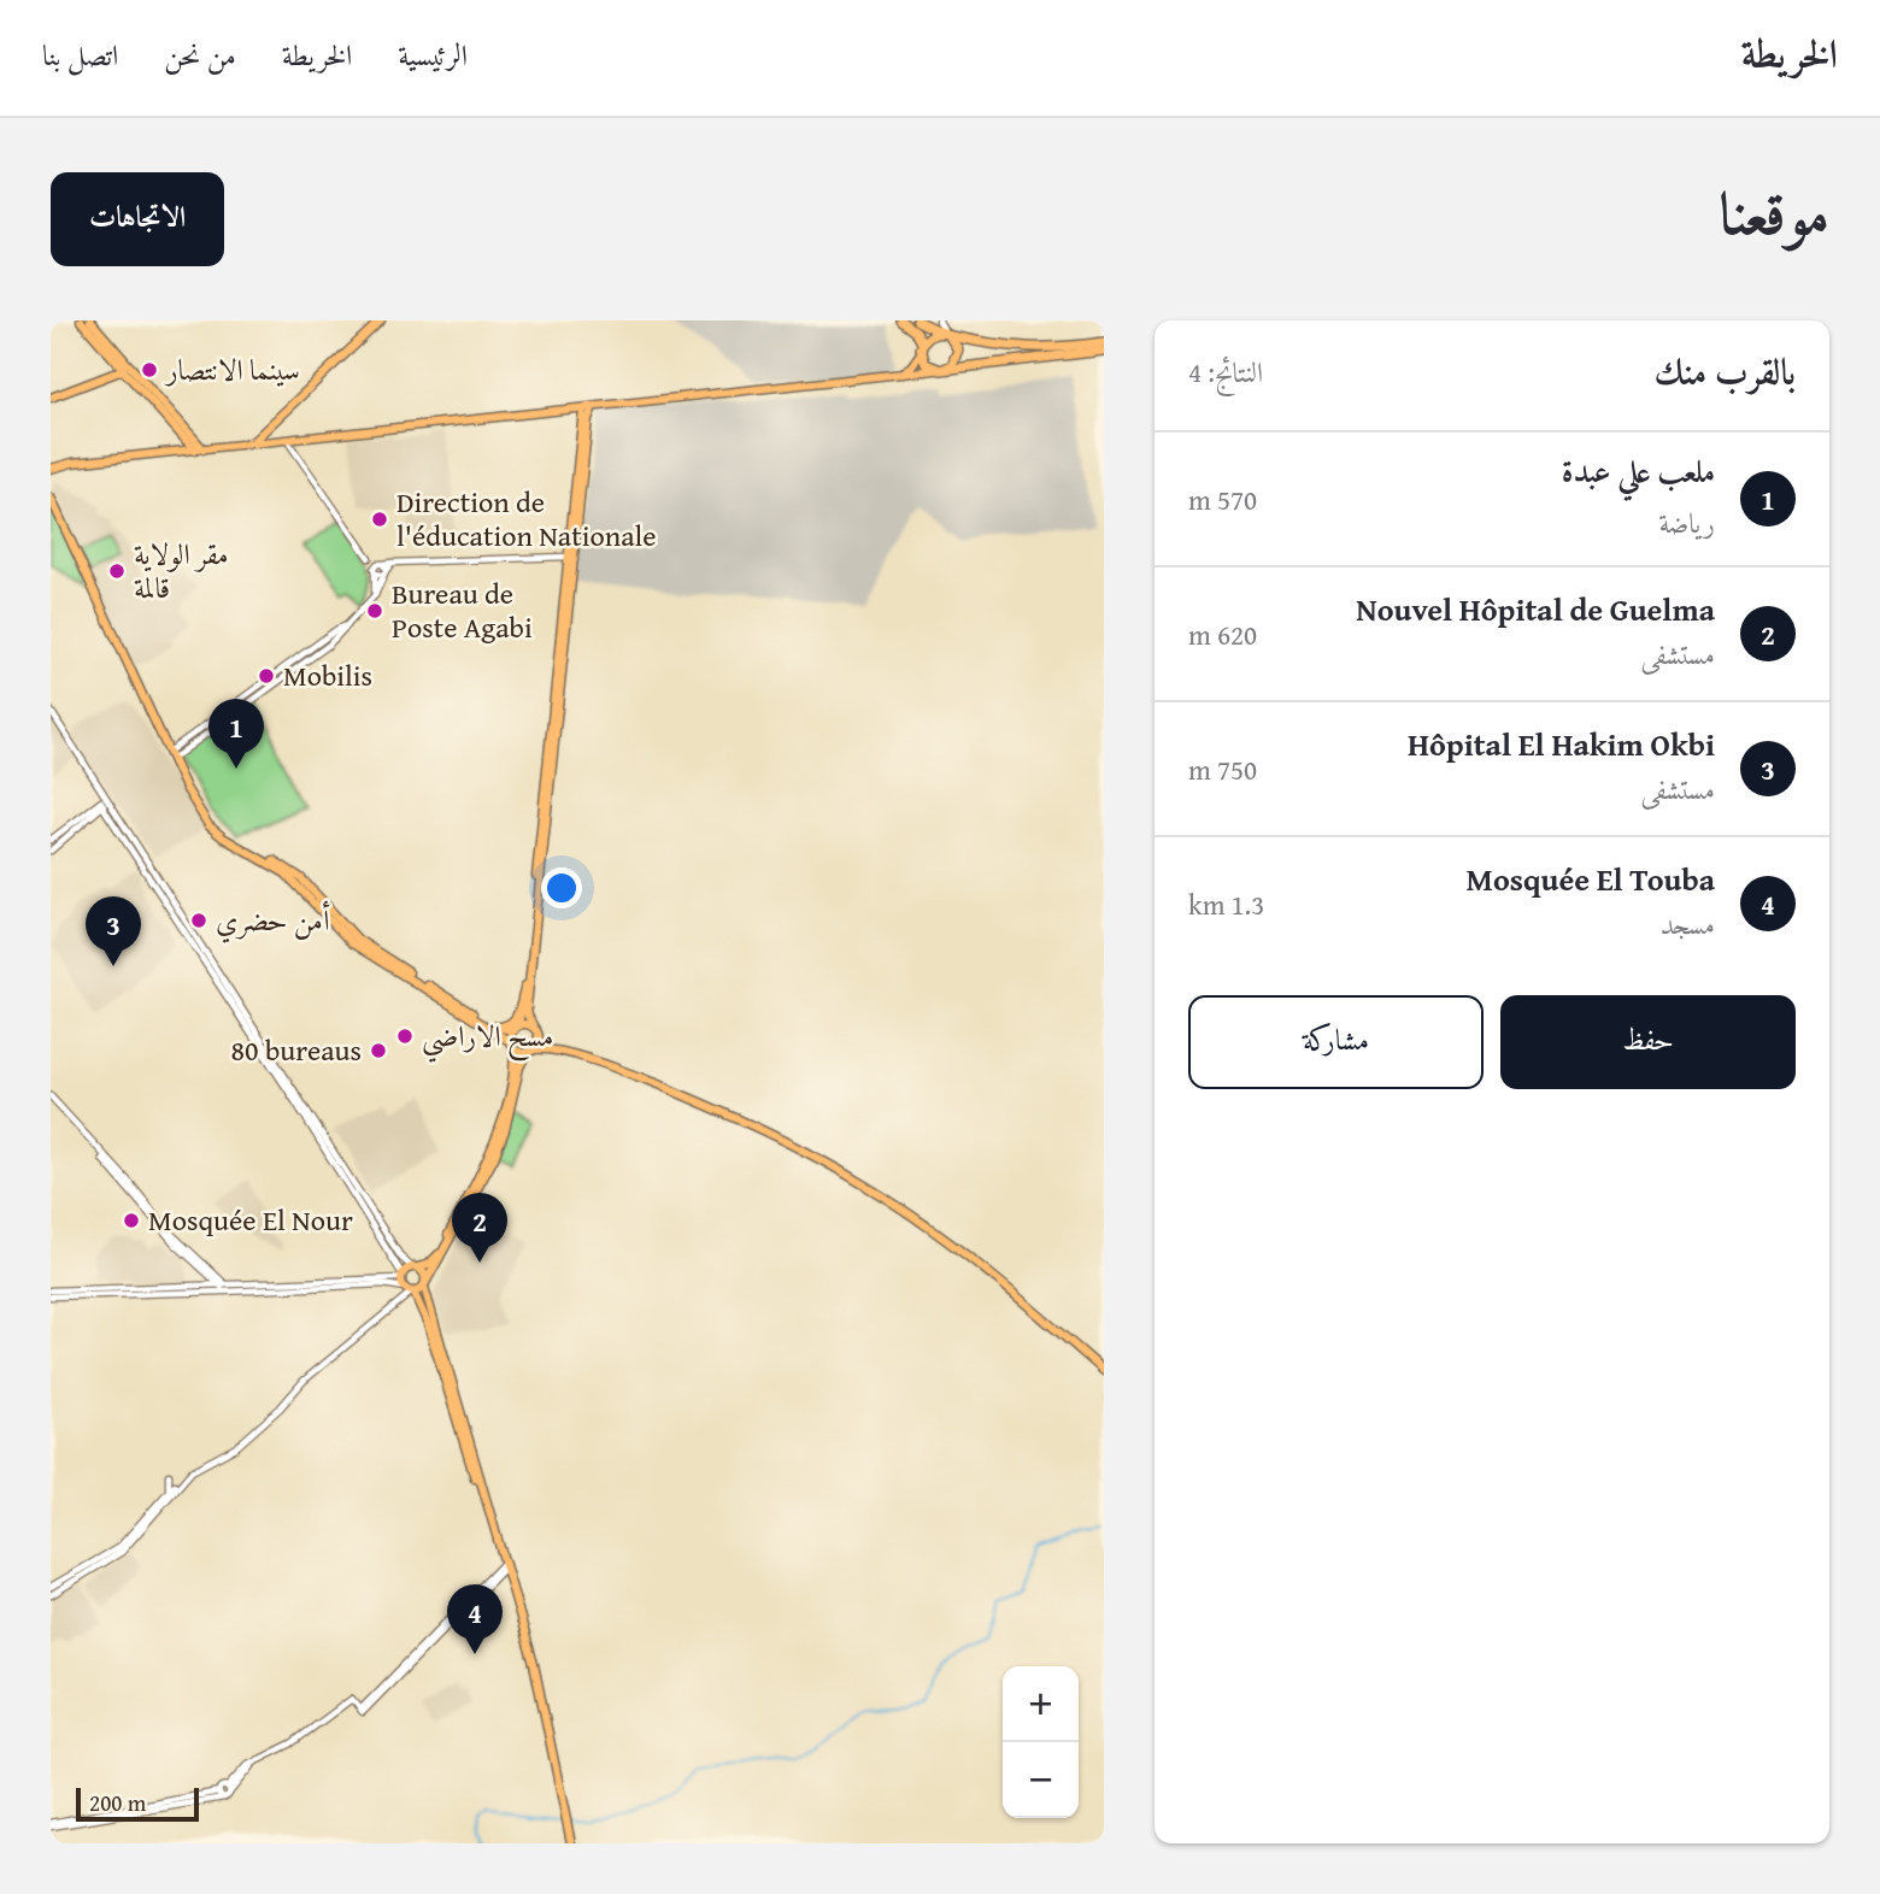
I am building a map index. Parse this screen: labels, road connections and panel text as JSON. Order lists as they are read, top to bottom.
{
  "places": [
    "سينما الانتصار",
    "Direction de l'éducation Nationale",
    "مقر الولاية قالمة",
    "Bureau de Poste Agabi",
    "Mobilis",
    "أمن حضري",
    "مسح الاراضي",
    "80 bureaus",
    "Mosquée El Nour"
  ],
  "scale_bar": "200 m",
  "page": {
    "header": "الخريطة",
    "nav": [
      "الرئيسية",
      "الخريطة",
      "من نحن",
      "اتصل بنا"
    ],
    "title": "موقعنا",
    "buttons": [
      "الاتجاهات",
      ["حفظ", "مشاركة"]
    ],
    "heading": ["بالقرب منك", "النتائج: 4"],
    "list": [
      {
        "mark": "1",
        "name": "ملعب علي عبدة",
        "note": "رياضة",
        "value": "570 m"
      },
      {
        "mark": "2",
        "name": "Nouvel Hôpital de Guelma",
        "note": "مستشفى",
        "value": "620 m"
      },
      {
        "mark": "3",
        "name": "Hôpital El Hakim Okbi",
        "note": "مستشفى",
        "value": "750 m"
      },
      {
        "mark": "4",
        "name": "Mosquée El Touba",
        "note": "مسجد",
        "value": "1.3 km"
      }
    ],
    "pins": [
      "1",
      "3",
      "2",
      "4"
    ],
    "map_buttons": ["+", "−"],
    "scale": "200 m"
  }
}
